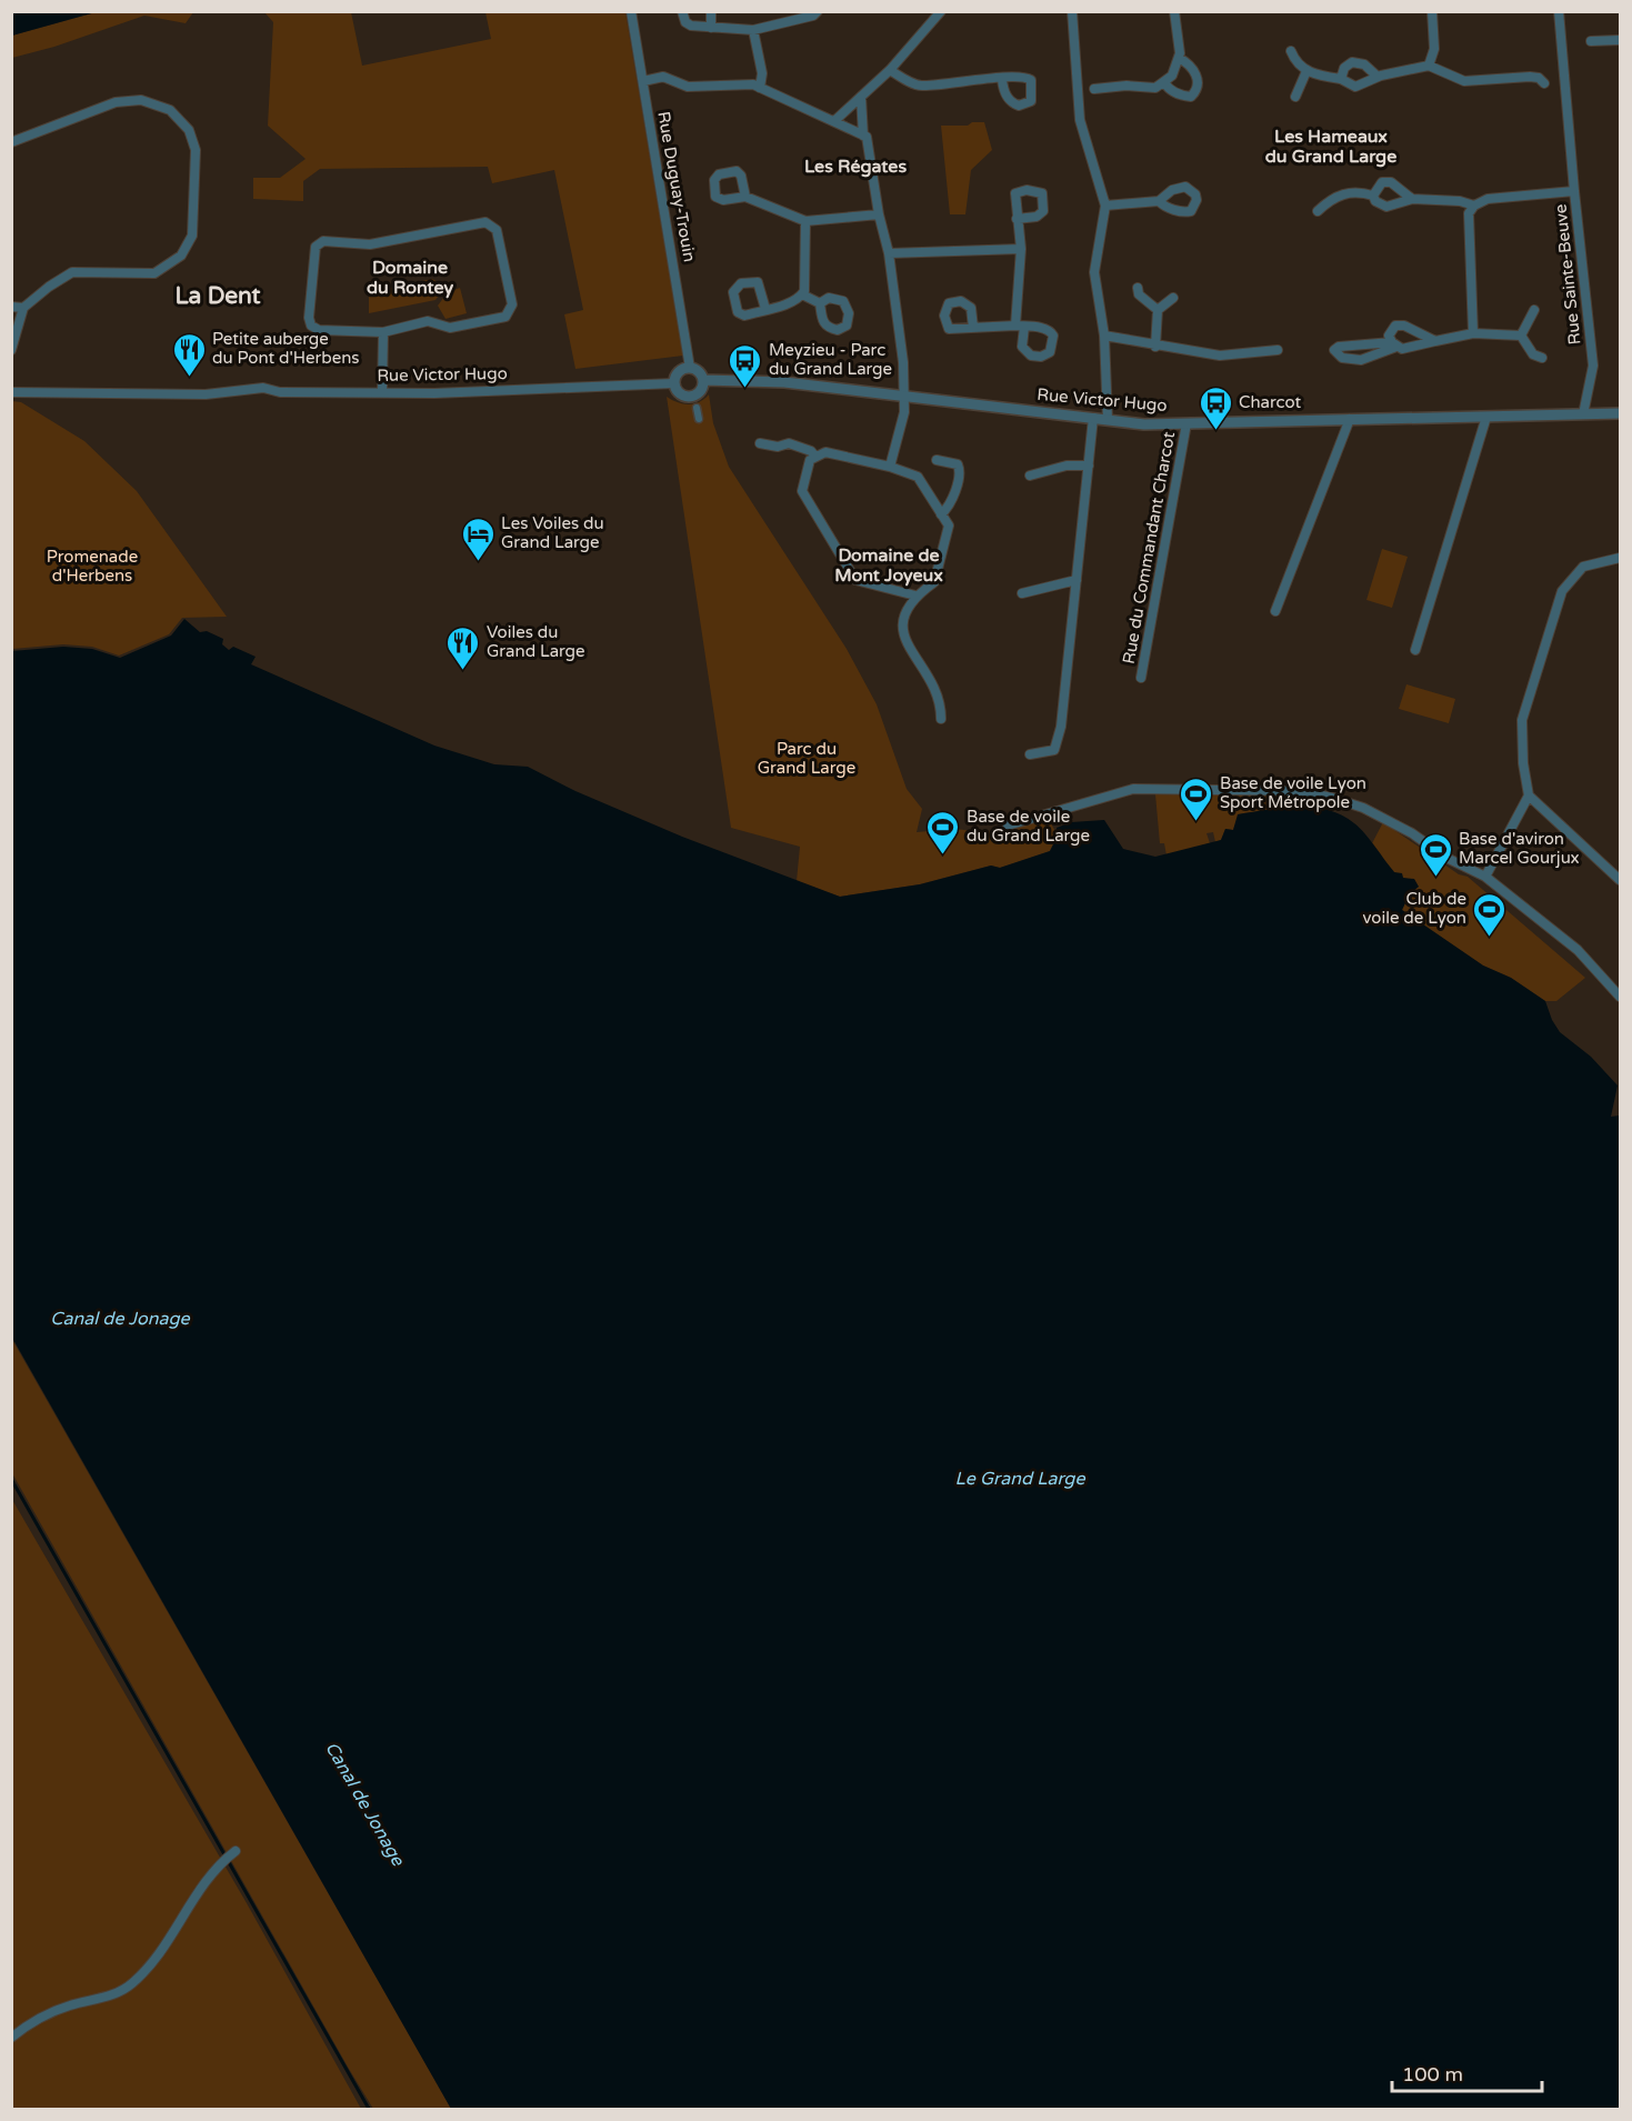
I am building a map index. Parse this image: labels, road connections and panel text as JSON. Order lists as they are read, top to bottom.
{
  "streets": {
    "street": [
      "Rue Duguay-Trouin",
      "Rue Sainte-Beuve",
      "Rue Victor Hugo",
      "Rue du Commandant Charcot"
    ]
  },
  "crossings": [
    ["Rue Duguay-Trouin", "Rue Victor Hugo"],
    ["Rue Sainte-Beuve", "Rue Victor Hugo"],
    ["Rue Victor Hugo", "Rue du Commandant Charcot"]
  ],
  "districts": [
    "Les Hameaux du Grand Large",
    "Les Régates",
    "Domaine du Rontey",
    "La Dent",
    "Domaine de Mont Joyeux"
  ],
  "water": ["Canal de Jonage", "Le Grand Large"],
  "parks": ["Promenade d'Herbens", "Parc du Grand Large"],
  "places": {
    "restaurant": ["Petite auberge du Pont d'Herbens", "Voiles du Grand Large"],
    "bus stop": ["Meyzieu - Parc du Grand Large", "Charcot"],
    "hotel": ["Les Voiles du Grand Large"],
    "sports": [
      "Base de voile Lyon Sport Métropole",
      "Base de voile du Grand Large",
      "Base d'aviron Marcel Gourjux",
      "Club de voile de Lyon"
    ]
  },
  "scale_bar": "100 m"
}
